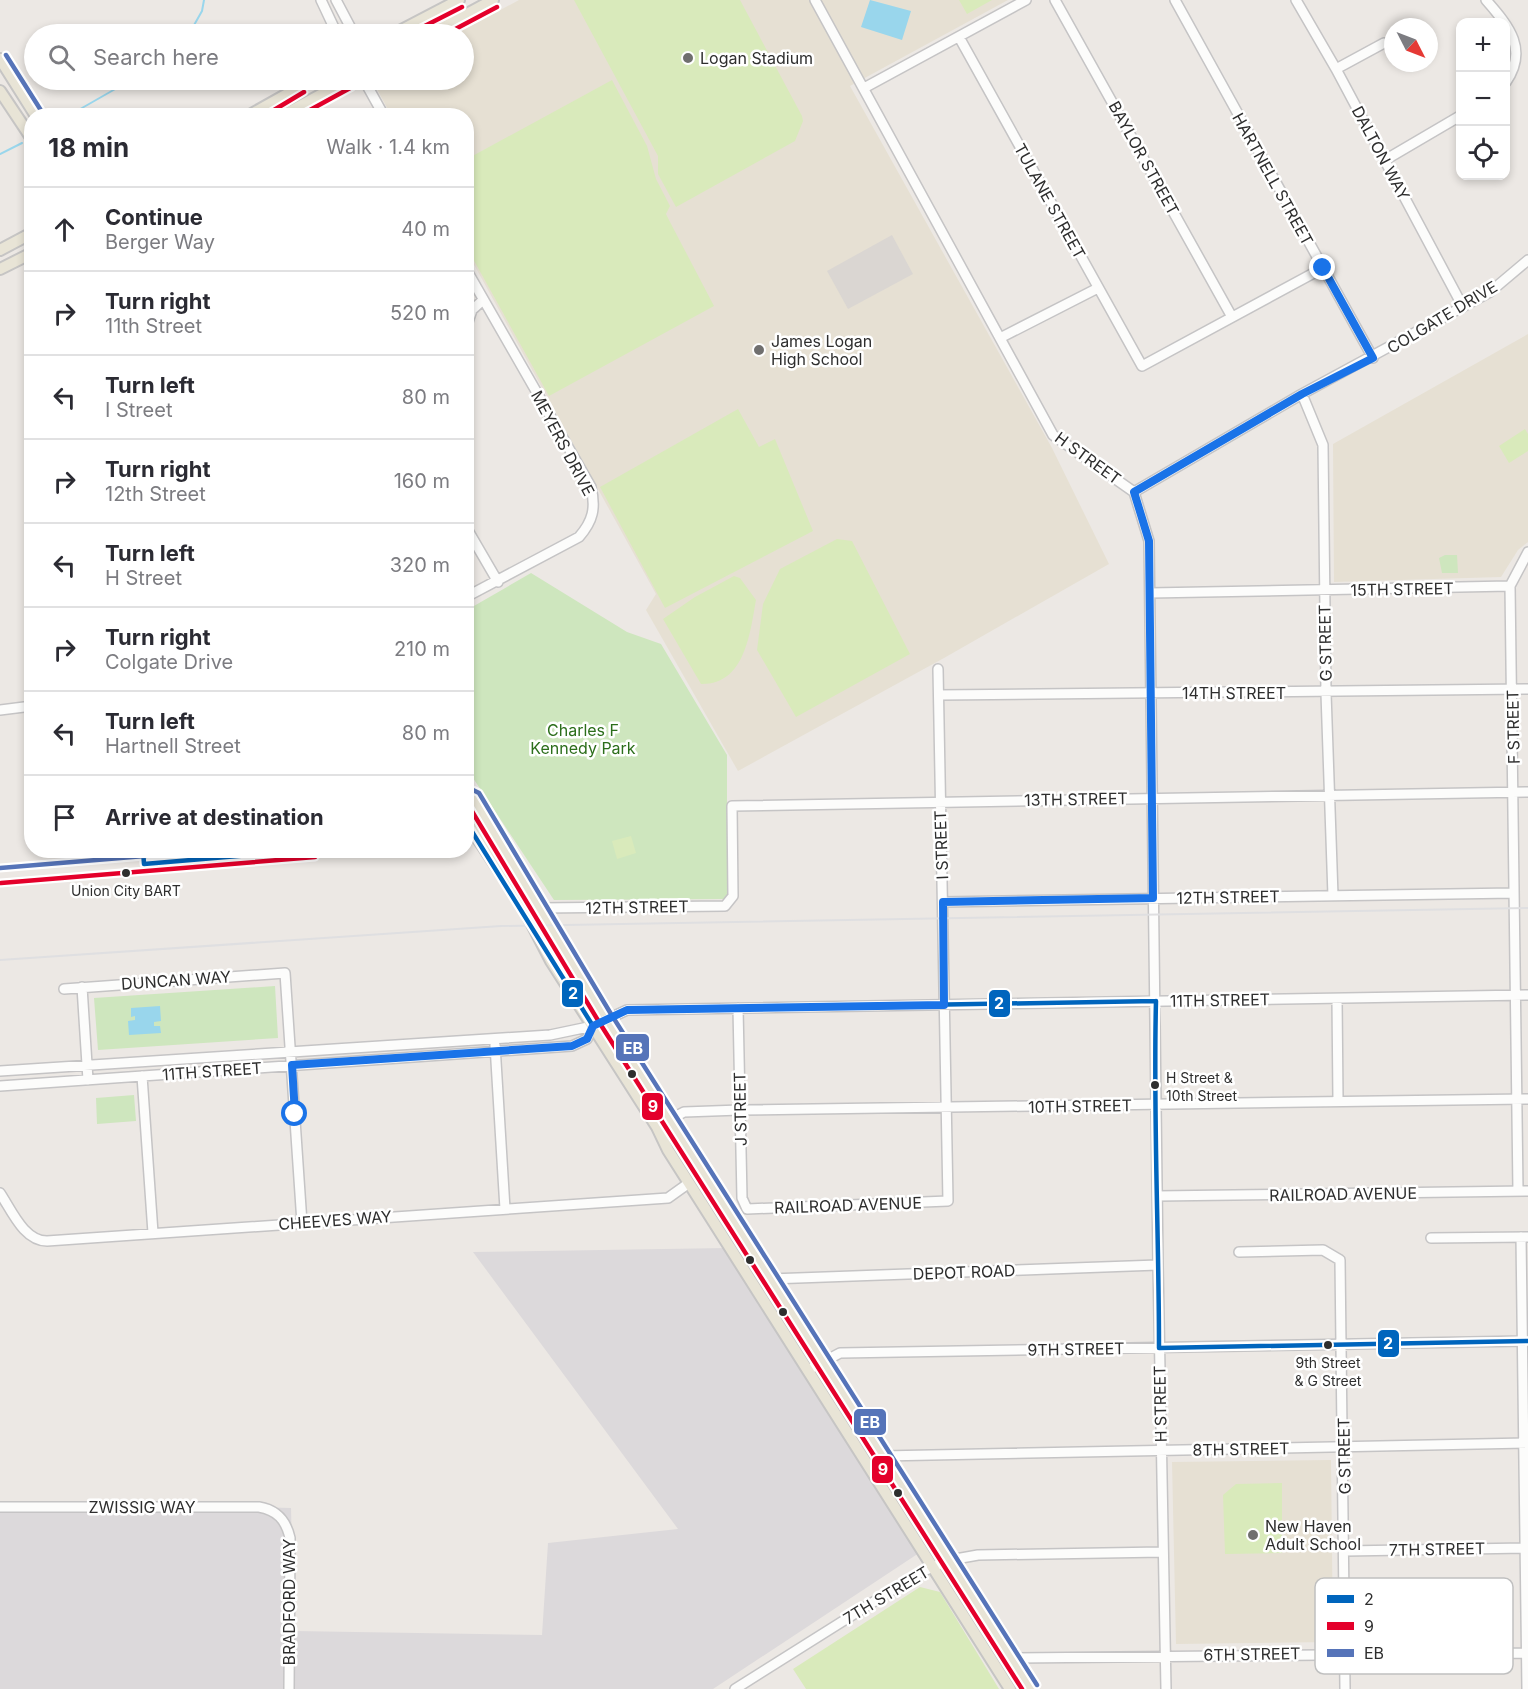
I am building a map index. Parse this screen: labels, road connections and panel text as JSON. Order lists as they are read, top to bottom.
{
  "streets": {
    "street": [
      "DALTON WAY",
      "BAYLOR STREET",
      "HARTNELL STREET",
      "TULANE STREET",
      "COLGATE DRIVE",
      "MEYERS DRIVE",
      "H STREET",
      "15TH STREET",
      "G STREET",
      "14TH STREET",
      "F STREET",
      "13TH STREET",
      "I STREET",
      "12TH STREET",
      "DUNCAN WAY",
      "11TH STREET",
      "10TH STREET",
      "J STREET",
      "RAILROAD AVENUE",
      "CHEEVES WAY",
      "DEPOT ROAD",
      "9TH STREET",
      "8TH STREET",
      "ZWISSIG WAY",
      "7TH STREET",
      "BRADFORD WAY",
      "6TH STREET"
    ]
  },
  "crossings": [
    ["DALTON WAY", "COLGATE DRIVE"],
    ["BAYLOR STREET", "TULANE STREET"],
    ["HARTNELL STREET", "COLGATE DRIVE"],
    ["COLGATE DRIVE", "H STREET"],
    ["COLGATE DRIVE", "G STREET"],
    ["H STREET", "15TH STREET"],
    ["H STREET", "14TH STREET"],
    ["H STREET", "13TH STREET"],
    ["H STREET", "12TH STREET"],
    ["H STREET", "11TH STREET"],
    ["H STREET", "10TH STREET"],
    ["H STREET", "RAILROAD AVENUE"],
    ["H STREET", "DEPOT ROAD"],
    ["H STREET", "9TH STREET"],
    ["H STREET", "8TH STREET"],
    ["H STREET", "7TH STREET"],
    ["H STREET", "6TH STREET"],
    ["15TH STREET", "G STREET"],
    ["15TH STREET", "F STREET"],
    ["G STREET", "14TH STREET"],
    ["G STREET", "13TH STREET"],
    ["G STREET", "12TH STREET"],
    ["G STREET", "9TH STREET"],
    ["G STREET", "8TH STREET"],
    ["G STREET", "7TH STREET"],
    ["14TH STREET", "F STREET"],
    ["14TH STREET", "I STREET"],
    ["F STREET", "13TH STREET"],
    ["F STREET", "12TH STREET"],
    ["F STREET", "11TH STREET"],
    ["F STREET", "10TH STREET"],
    ["F STREET", "RAILROAD AVENUE"],
    ["13TH STREET", "I STREET"],
    ["13TH STREET", "12TH STREET"],
    ["I STREET", "12TH STREET"],
    ["I STREET", "11TH STREET"],
    ["I STREET", "10TH STREET"],
    ["I STREET", "RAILROAD AVENUE"],
    ["DUNCAN WAY", "11TH STREET"],
    ["11TH STREET", "J STREET"],
    ["10TH STREET", "J STREET"],
    ["J STREET", "RAILROAD AVENUE"],
    ["ZWISSIG WAY", "BRADFORD WAY"]
  ],
  "parks": ["Charles F Kennedy Park"],
  "places": [
    "Logan Stadium",
    "James Logan High School",
    "Union City BART",
    "H Street & 10th Street",
    "9th Street & G Street",
    "New Haven Adult School"
  ],
  "lines": ["transit line 9", "transit line EB", "transit line 2"],
  "legend": ["2", "9", "EB"],
  "north": "bottom right",
  "page": {
    "map_buttons": ["+", "−"],
    "search": "Search here",
    "heading": ["18 min", "Walk · 1.4 km"],
    "list": [
      ["Continue", "Berger Way", "40 m"],
      ["Turn right", "11th Street", "520 m"],
      ["Turn left", "I Street", "80 m"],
      ["Turn right", "12th Street", "160 m"],
      ["Turn left", "H Street", "320 m"],
      ["Turn right", "Colgate Drive", "210 m"],
      ["Turn left", "Hartnell Street", "80 m"],
      "Arrive at destination"
    ]
  }
}
